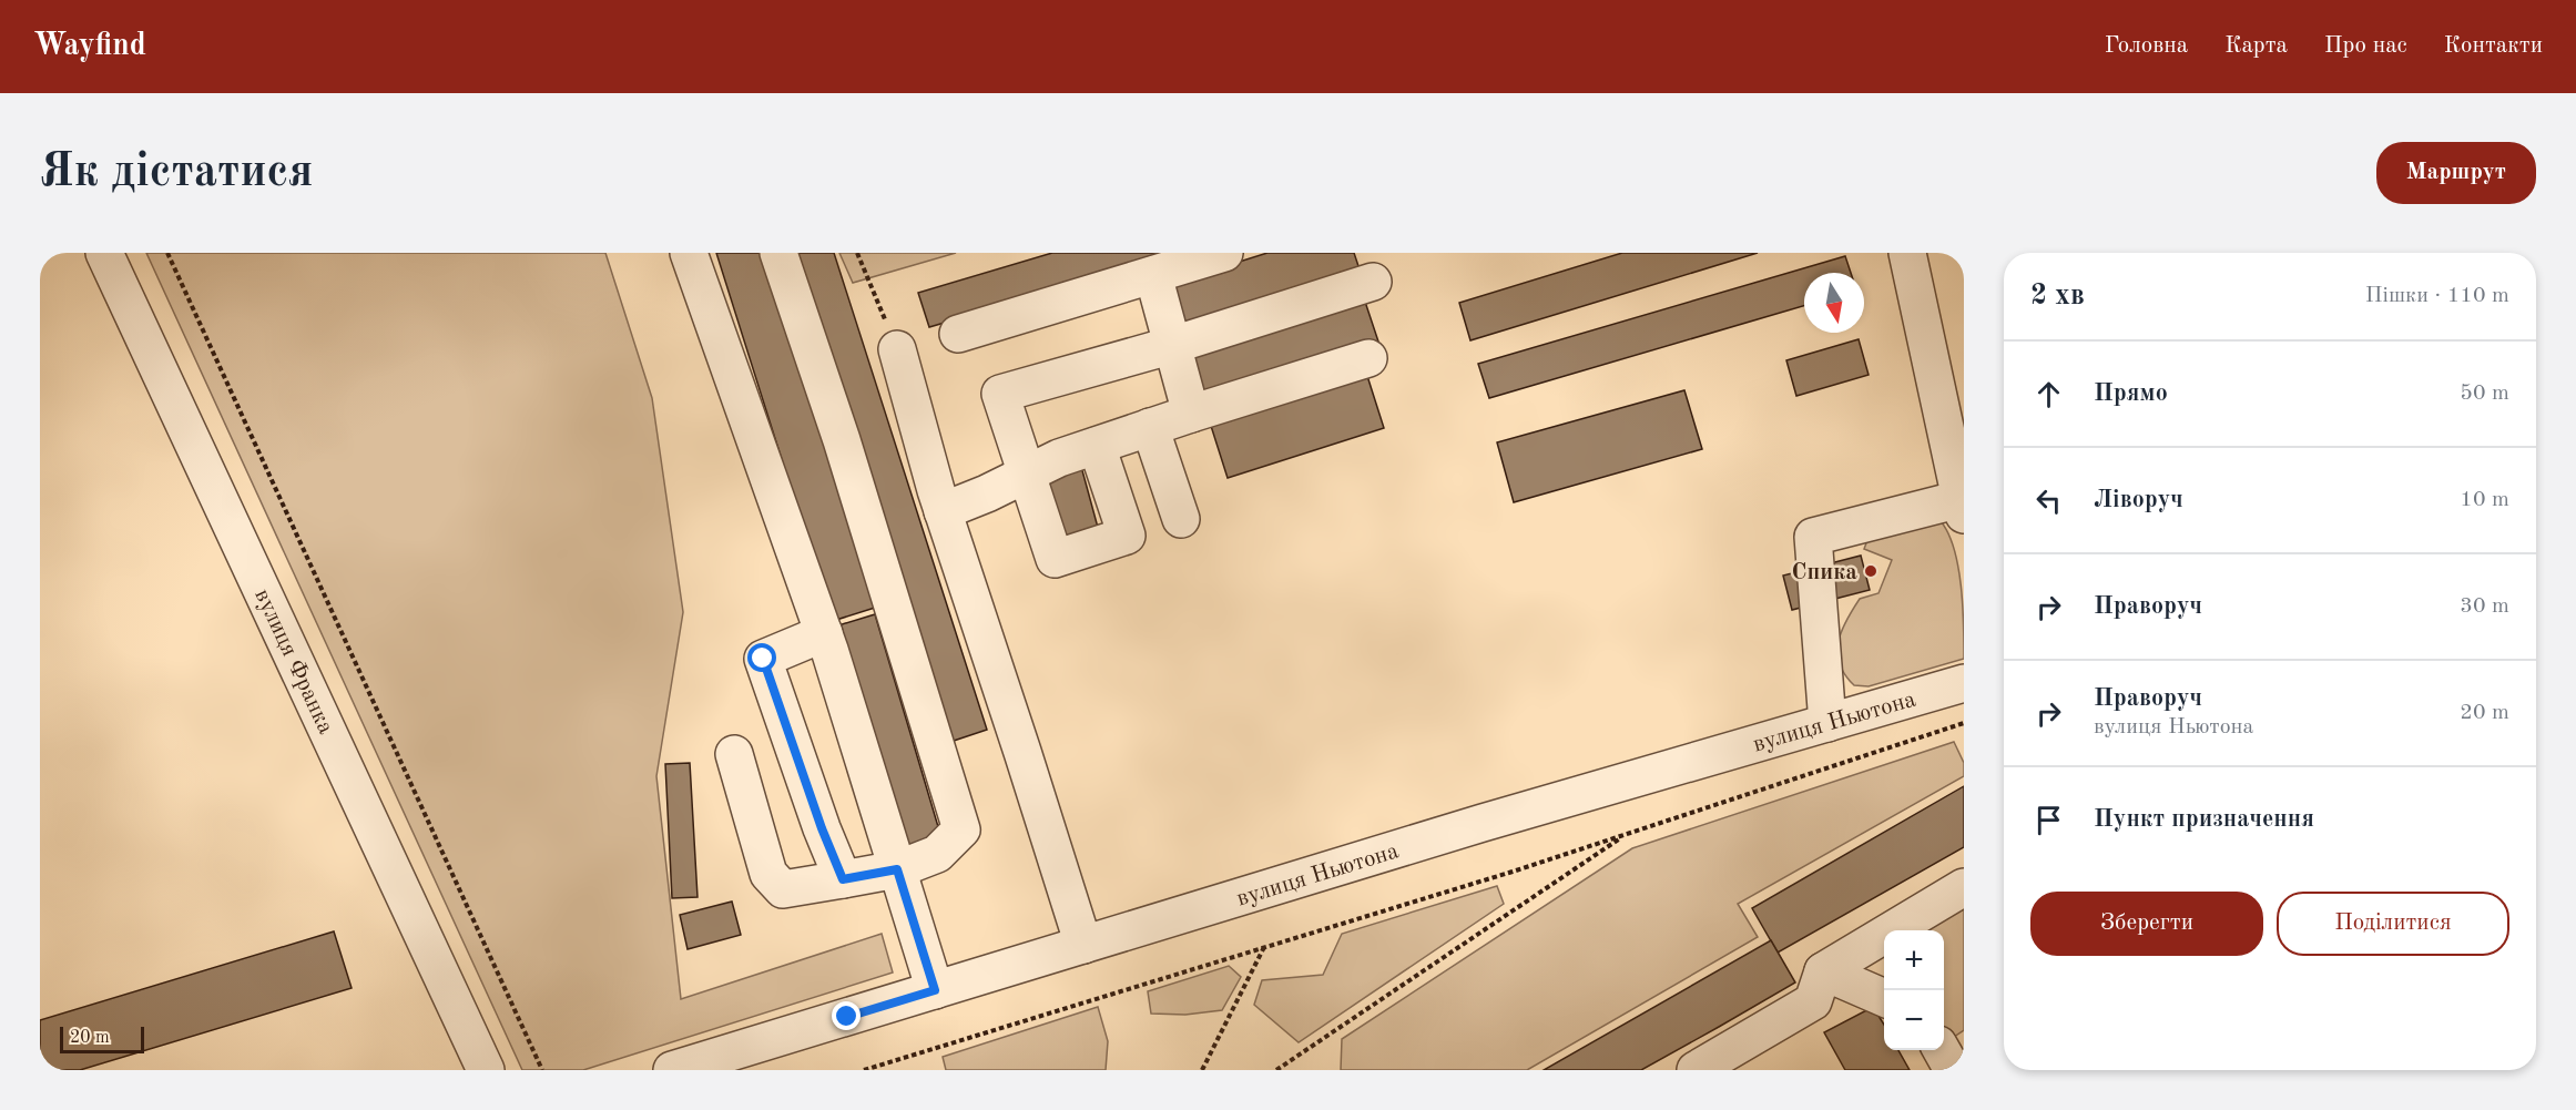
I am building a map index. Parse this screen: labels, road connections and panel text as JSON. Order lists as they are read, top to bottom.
{
  "streets": {
    "street": ["вулиця Франка", "вулиця Ньютона"]
  },
  "places": ["Спика"],
  "scale_bar": "20 m",
  "north": "bottom",
  "page": {
    "header": "Wayfind",
    "nav": [
      "Головна",
      "Карта",
      "Про нас",
      "Контакти"
    ],
    "buttons": [
      "Маршрут",
      ["Зберегти", "Поділитися"]
    ],
    "title": "Як дістатися",
    "heading": ["2 хв", "Пішки · 110 m"],
    "list": [
      ["Прямо", "50 m"],
      ["Ліворуч", "10 m"],
      ["Праворуч", "30 m"],
      ["Праворуч", "вулиця Ньютона", "20 m"],
      "Пункт призначення"
    ],
    "map_buttons": ["+", "−"],
    "scale": "20 m"
  }
}
